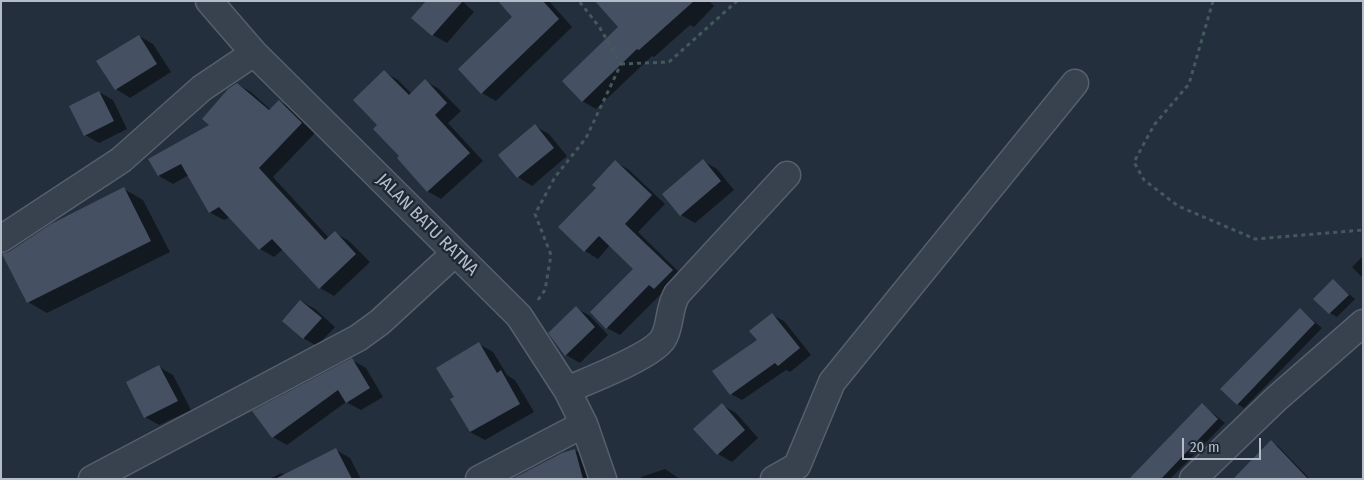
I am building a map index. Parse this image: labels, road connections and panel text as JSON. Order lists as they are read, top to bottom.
{
  "streets": {
    "street": ["JALAN BATU RATNA"]
  },
  "scale_bar": "20 m"
}
